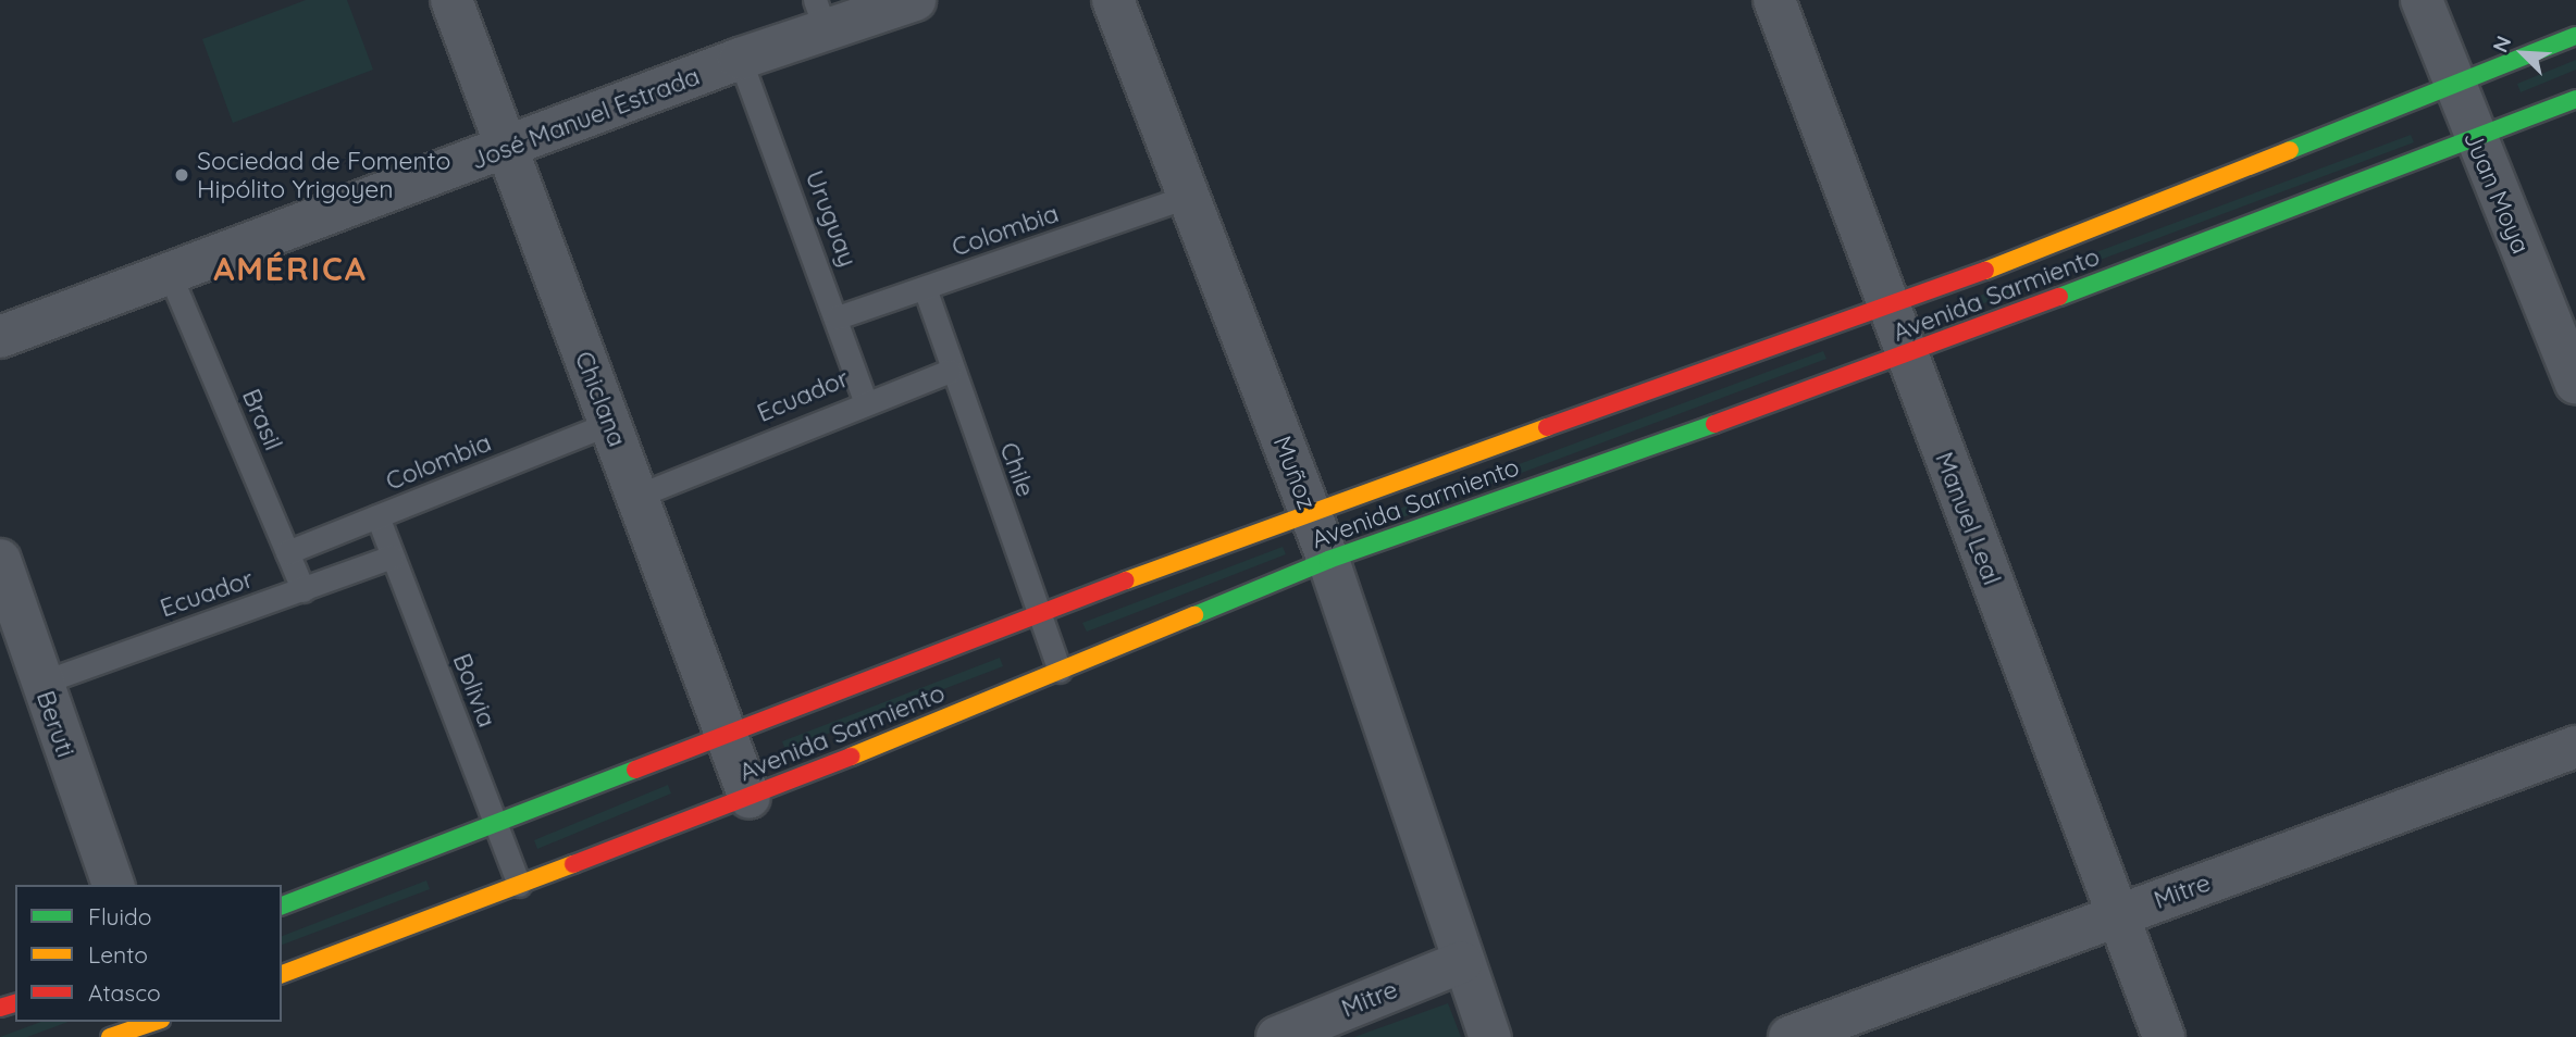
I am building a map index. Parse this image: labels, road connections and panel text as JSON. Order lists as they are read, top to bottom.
{
  "streets": {
    "main road": ["Avenida Sarmiento"],
    "street": [
      "José Manuel Estrada",
      "Juan Moya",
      "Chiclana",
      "Muñoz",
      "Manuel Leal",
      "Beruti",
      "Mitre"
    ],
    "lane": [
      "Uruguay",
      "Colombia",
      "Ecuador",
      "Brasil",
      "Chile",
      "Bolivia"
    ]
  },
  "crossings": [
    ["José Manuel Estrada", "Uruguay"],
    ["José Manuel Estrada", "Chiclana"],
    ["José Manuel Estrada", "Brasil"],
    ["Juan Moya", "Avenida Sarmiento"],
    ["Uruguay", "Colombia"],
    ["Uruguay", "Ecuador"],
    ["Colombia", "Chiclana"],
    ["Colombia", "Brasil"],
    ["Colombia", "Chile"],
    ["Colombia", "Muñoz"],
    ["Colombia", "Bolivia"],
    ["Avenida Sarmiento", "Chiclana"],
    ["Avenida Sarmiento", "Chile"],
    ["Avenida Sarmiento", "Muñoz"],
    ["Avenida Sarmiento", "Manuel Leal"],
    ["Avenida Sarmiento", "Bolivia"],
    ["Ecuador", "Chiclana"],
    ["Ecuador", "Brasil"],
    ["Ecuador", "Chile"],
    ["Ecuador", "Bolivia"],
    ["Ecuador", "Beruti"],
    ["Muñoz", "Mitre"],
    ["Manuel Leal", "Mitre"]
  ],
  "districts": ["AMÉRICA"],
  "places": ["Sociedad de Fomento Hipólito Yrigoyen"],
  "legend": ["Fluido", "Lento", "Atasco"],
  "north": "top left"
}
